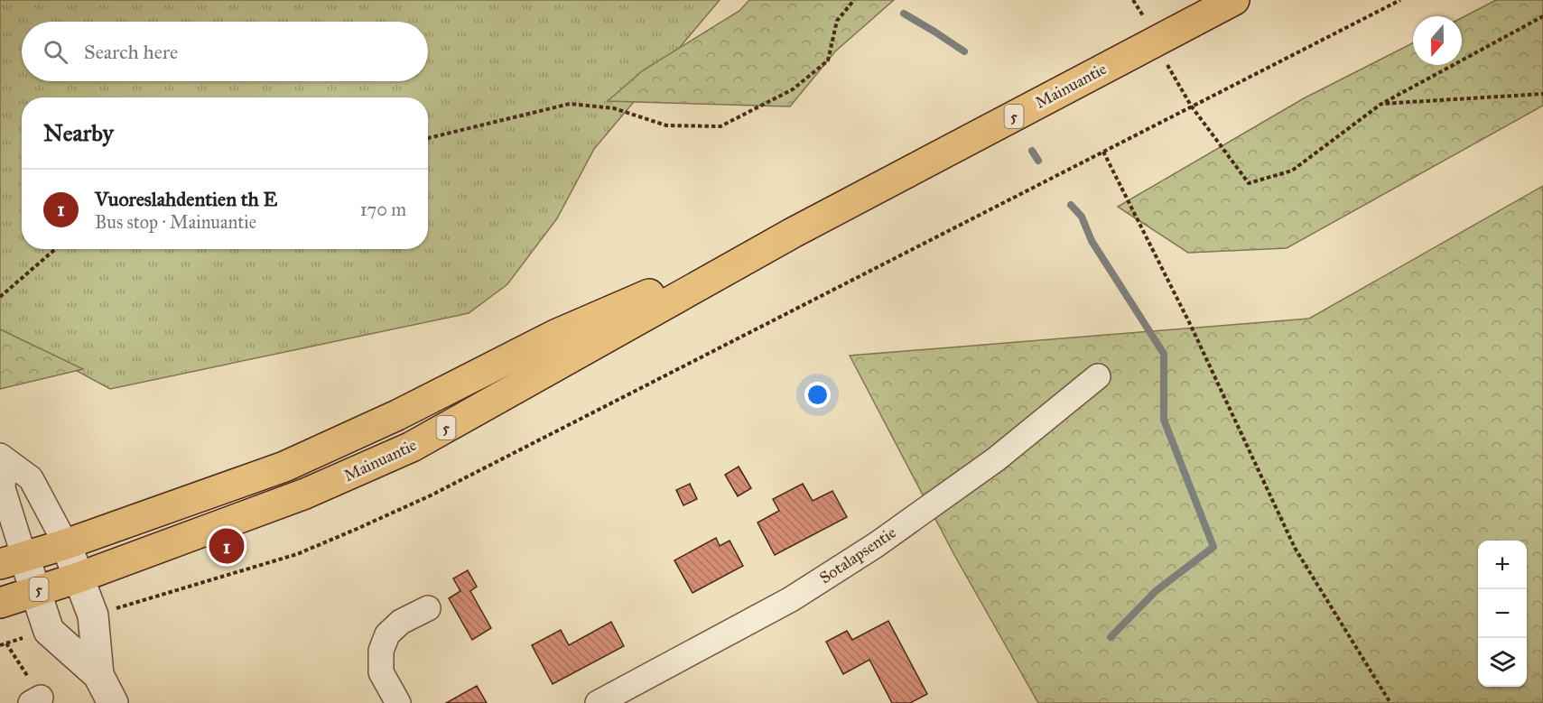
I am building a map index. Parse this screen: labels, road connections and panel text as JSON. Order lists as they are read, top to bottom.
{
  "streets": {
    "highway": ["Mainuantie", "5"],
    "street": ["Sotalapsentie"]
  },
  "north": "bottom",
  "page": {
    "search": "Search here",
    "heading": "Nearby",
    "list": [
      {
        "mark": "1",
        "name": "Vuoreslahdentien th E",
        "note": "Bus stop · Mainuantie",
        "value": "170 m"
      }
    ],
    "pins": "1",
    "map_buttons": ["+", "−"]
  }
}
